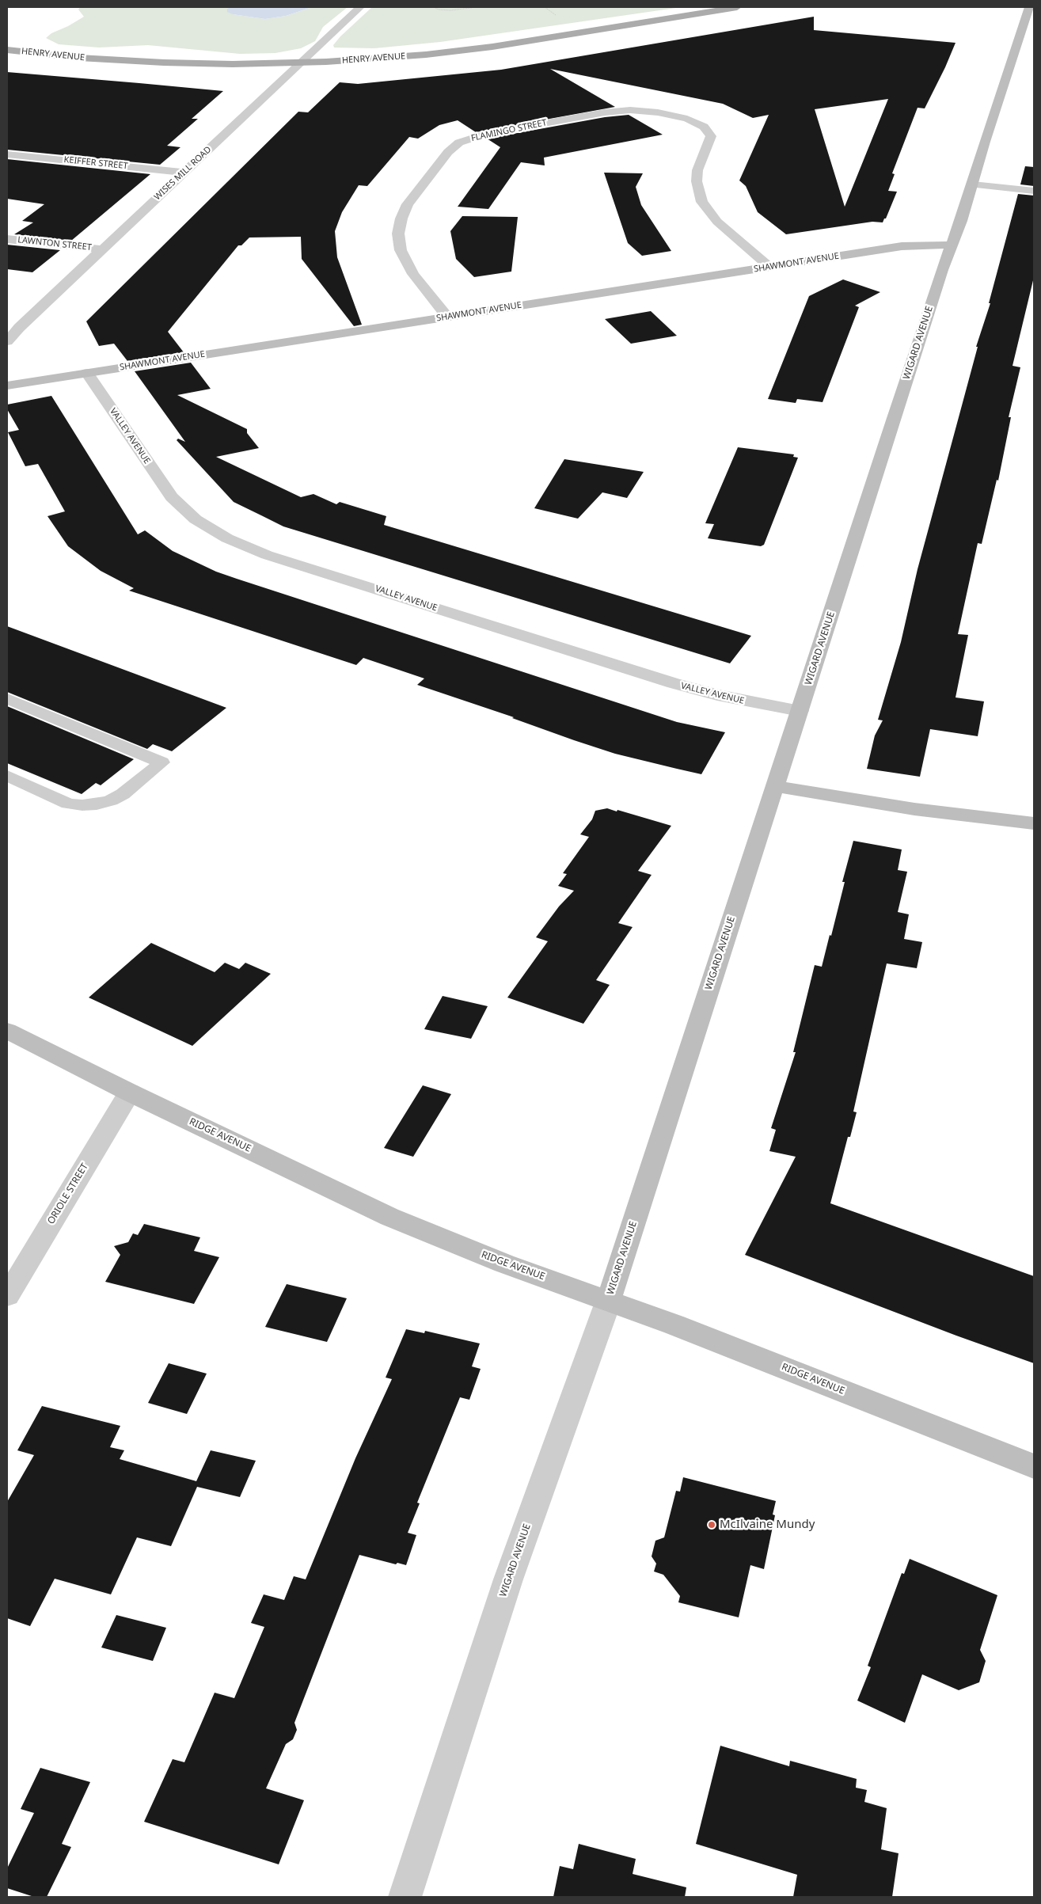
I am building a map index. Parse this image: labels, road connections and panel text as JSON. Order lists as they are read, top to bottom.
{
  "streets": {
    "main road": ["HENRY AVENUE"],
    "street": [
      "FLAMINGO STREET",
      "KEIFFER STREET",
      "WISES MILL ROAD",
      "LAWNTON STREET",
      "SHAWMONT AVENUE",
      "WIGARD AVENUE",
      "VALLEY AVENUE",
      "RIDGE AVENUE",
      "ORIOLE STREET"
    ]
  },
  "crossings": [
    ["HENRY AVENUE", "WISES MILL ROAD"],
    ["FLAMINGO STREET", "SHAWMONT AVENUE"],
    ["KEIFFER STREET", "WISES MILL ROAD"],
    ["WISES MILL ROAD", "LAWNTON STREET"],
    ["SHAWMONT AVENUE", "WIGARD AVENUE"],
    ["SHAWMONT AVENUE", "VALLEY AVENUE"],
    ["WIGARD AVENUE", "VALLEY AVENUE"],
    ["WIGARD AVENUE", "RIDGE AVENUE"],
    ["RIDGE AVENUE", "ORIOLE STREET"]
  ],
  "places": ["McIlvaine Mundy"]
}
